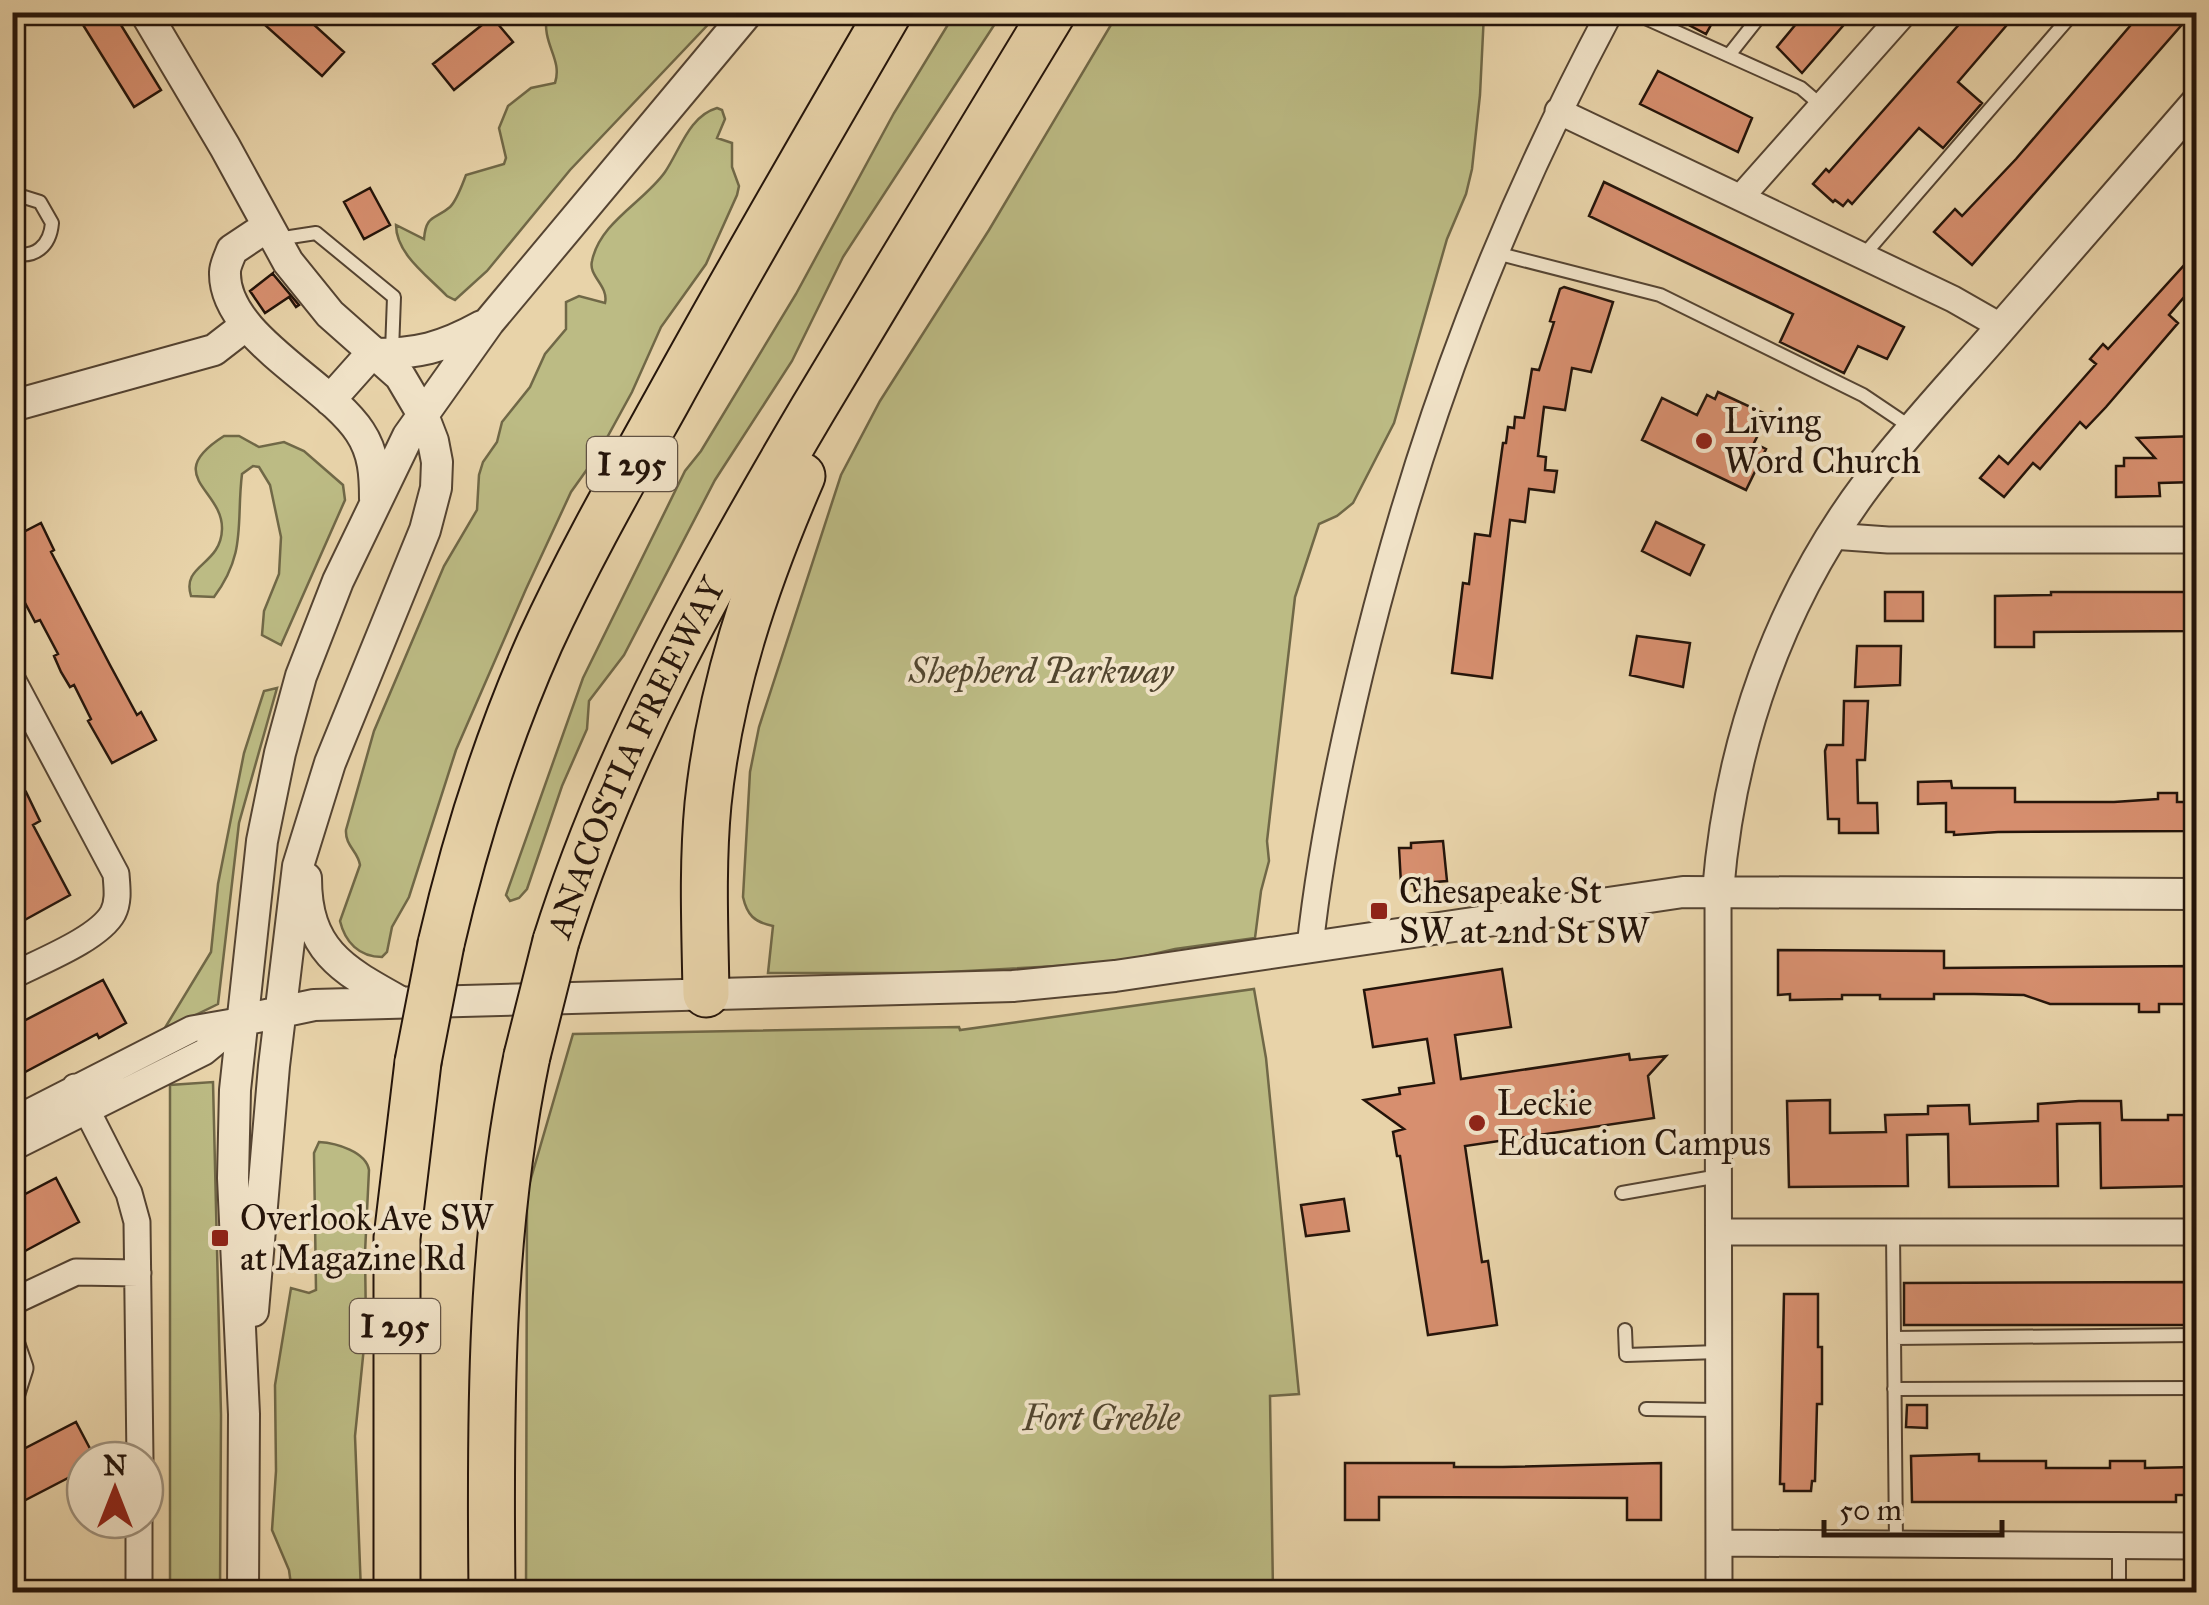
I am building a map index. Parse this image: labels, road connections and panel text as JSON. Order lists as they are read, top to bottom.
{
  "streets": {
    "highway": ["I 295", "ANACOSTIA FREEWAY"]
  },
  "parks": ["Shepherd Parkway", "Fort Greble"],
  "places": {
    "other": ["Living Word Church", "Leckie Education Campus"],
    "transit": ["Chesapeake St SW at 2nd St SW", "Overlook Ave SW at Magazine Rd"]
  },
  "scale_bar": "50 m",
  "north": "top"
}
